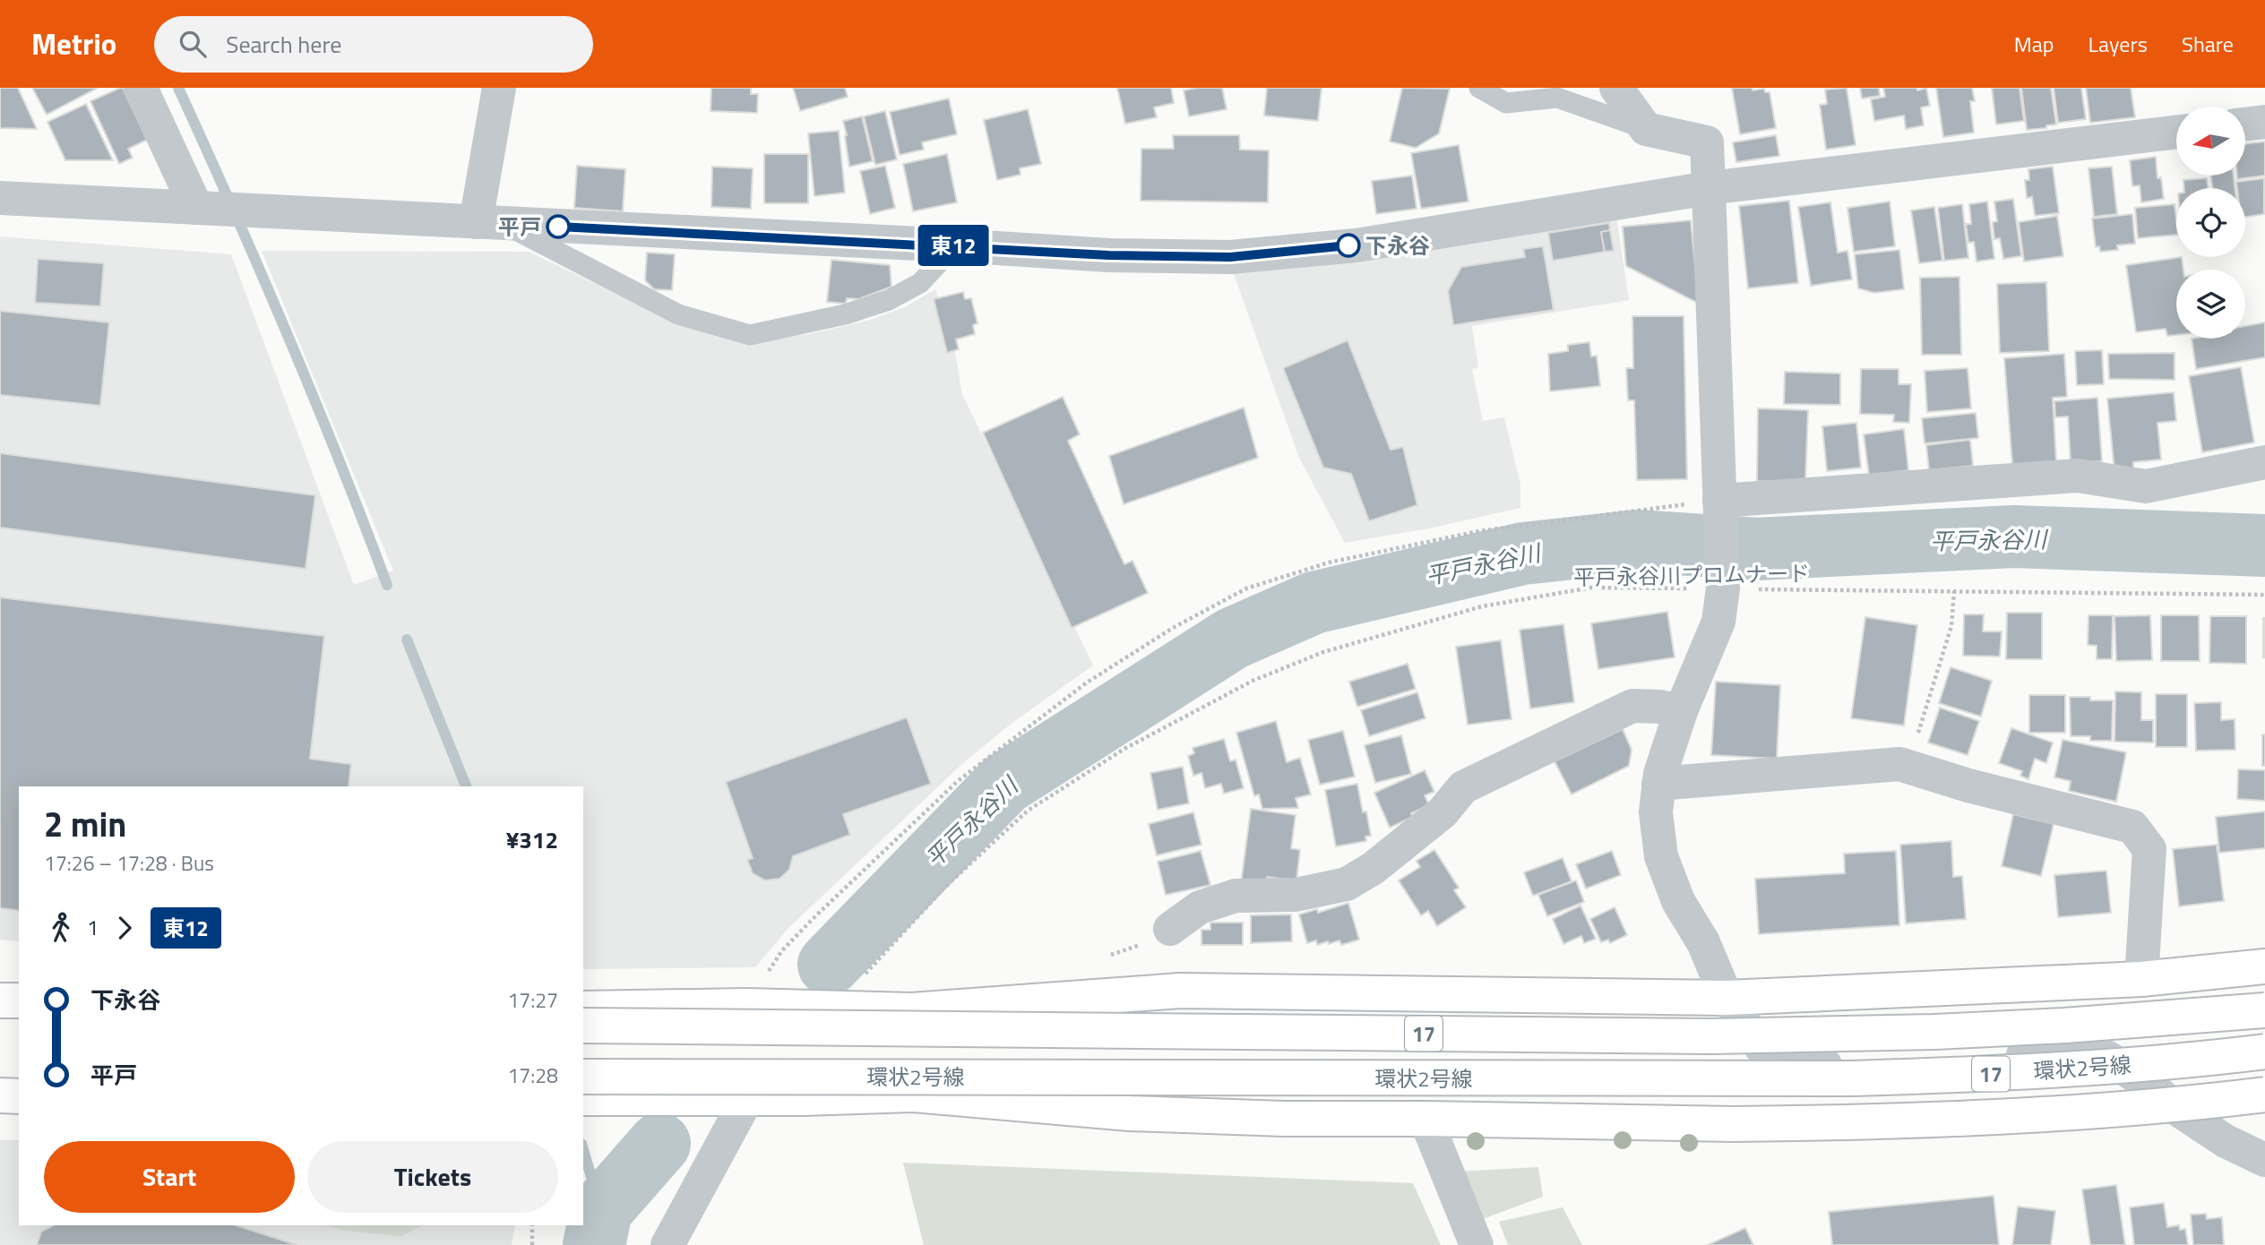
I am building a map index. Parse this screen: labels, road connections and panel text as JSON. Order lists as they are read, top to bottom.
{
  "streets": {
    "main road": ["17", "環状2号線"],
    "path": ["平戸永谷川プロムナード"]
  },
  "water": ["平戸永谷川"],
  "places": ["平戸", "下永谷"],
  "lines": ["bus line 東12"],
  "north": "left",
  "page": {
    "header": "Metrio",
    "search": "Search here",
    "nav": ["Map", "Layers", "Share"],
    "on_map": "東12",
    "heading": ["2 min", "17:26 – 17:28 · Bus", "¥312"],
    "legs": ["1", "東12"],
    "list": [
      {
        "name": "下永谷",
        "value": "17:27"
      },
      {
        "name": "平戸",
        "value": "17:28"
      }
    ],
    "buttons": ["Start", "Tickets"]
  }
}
